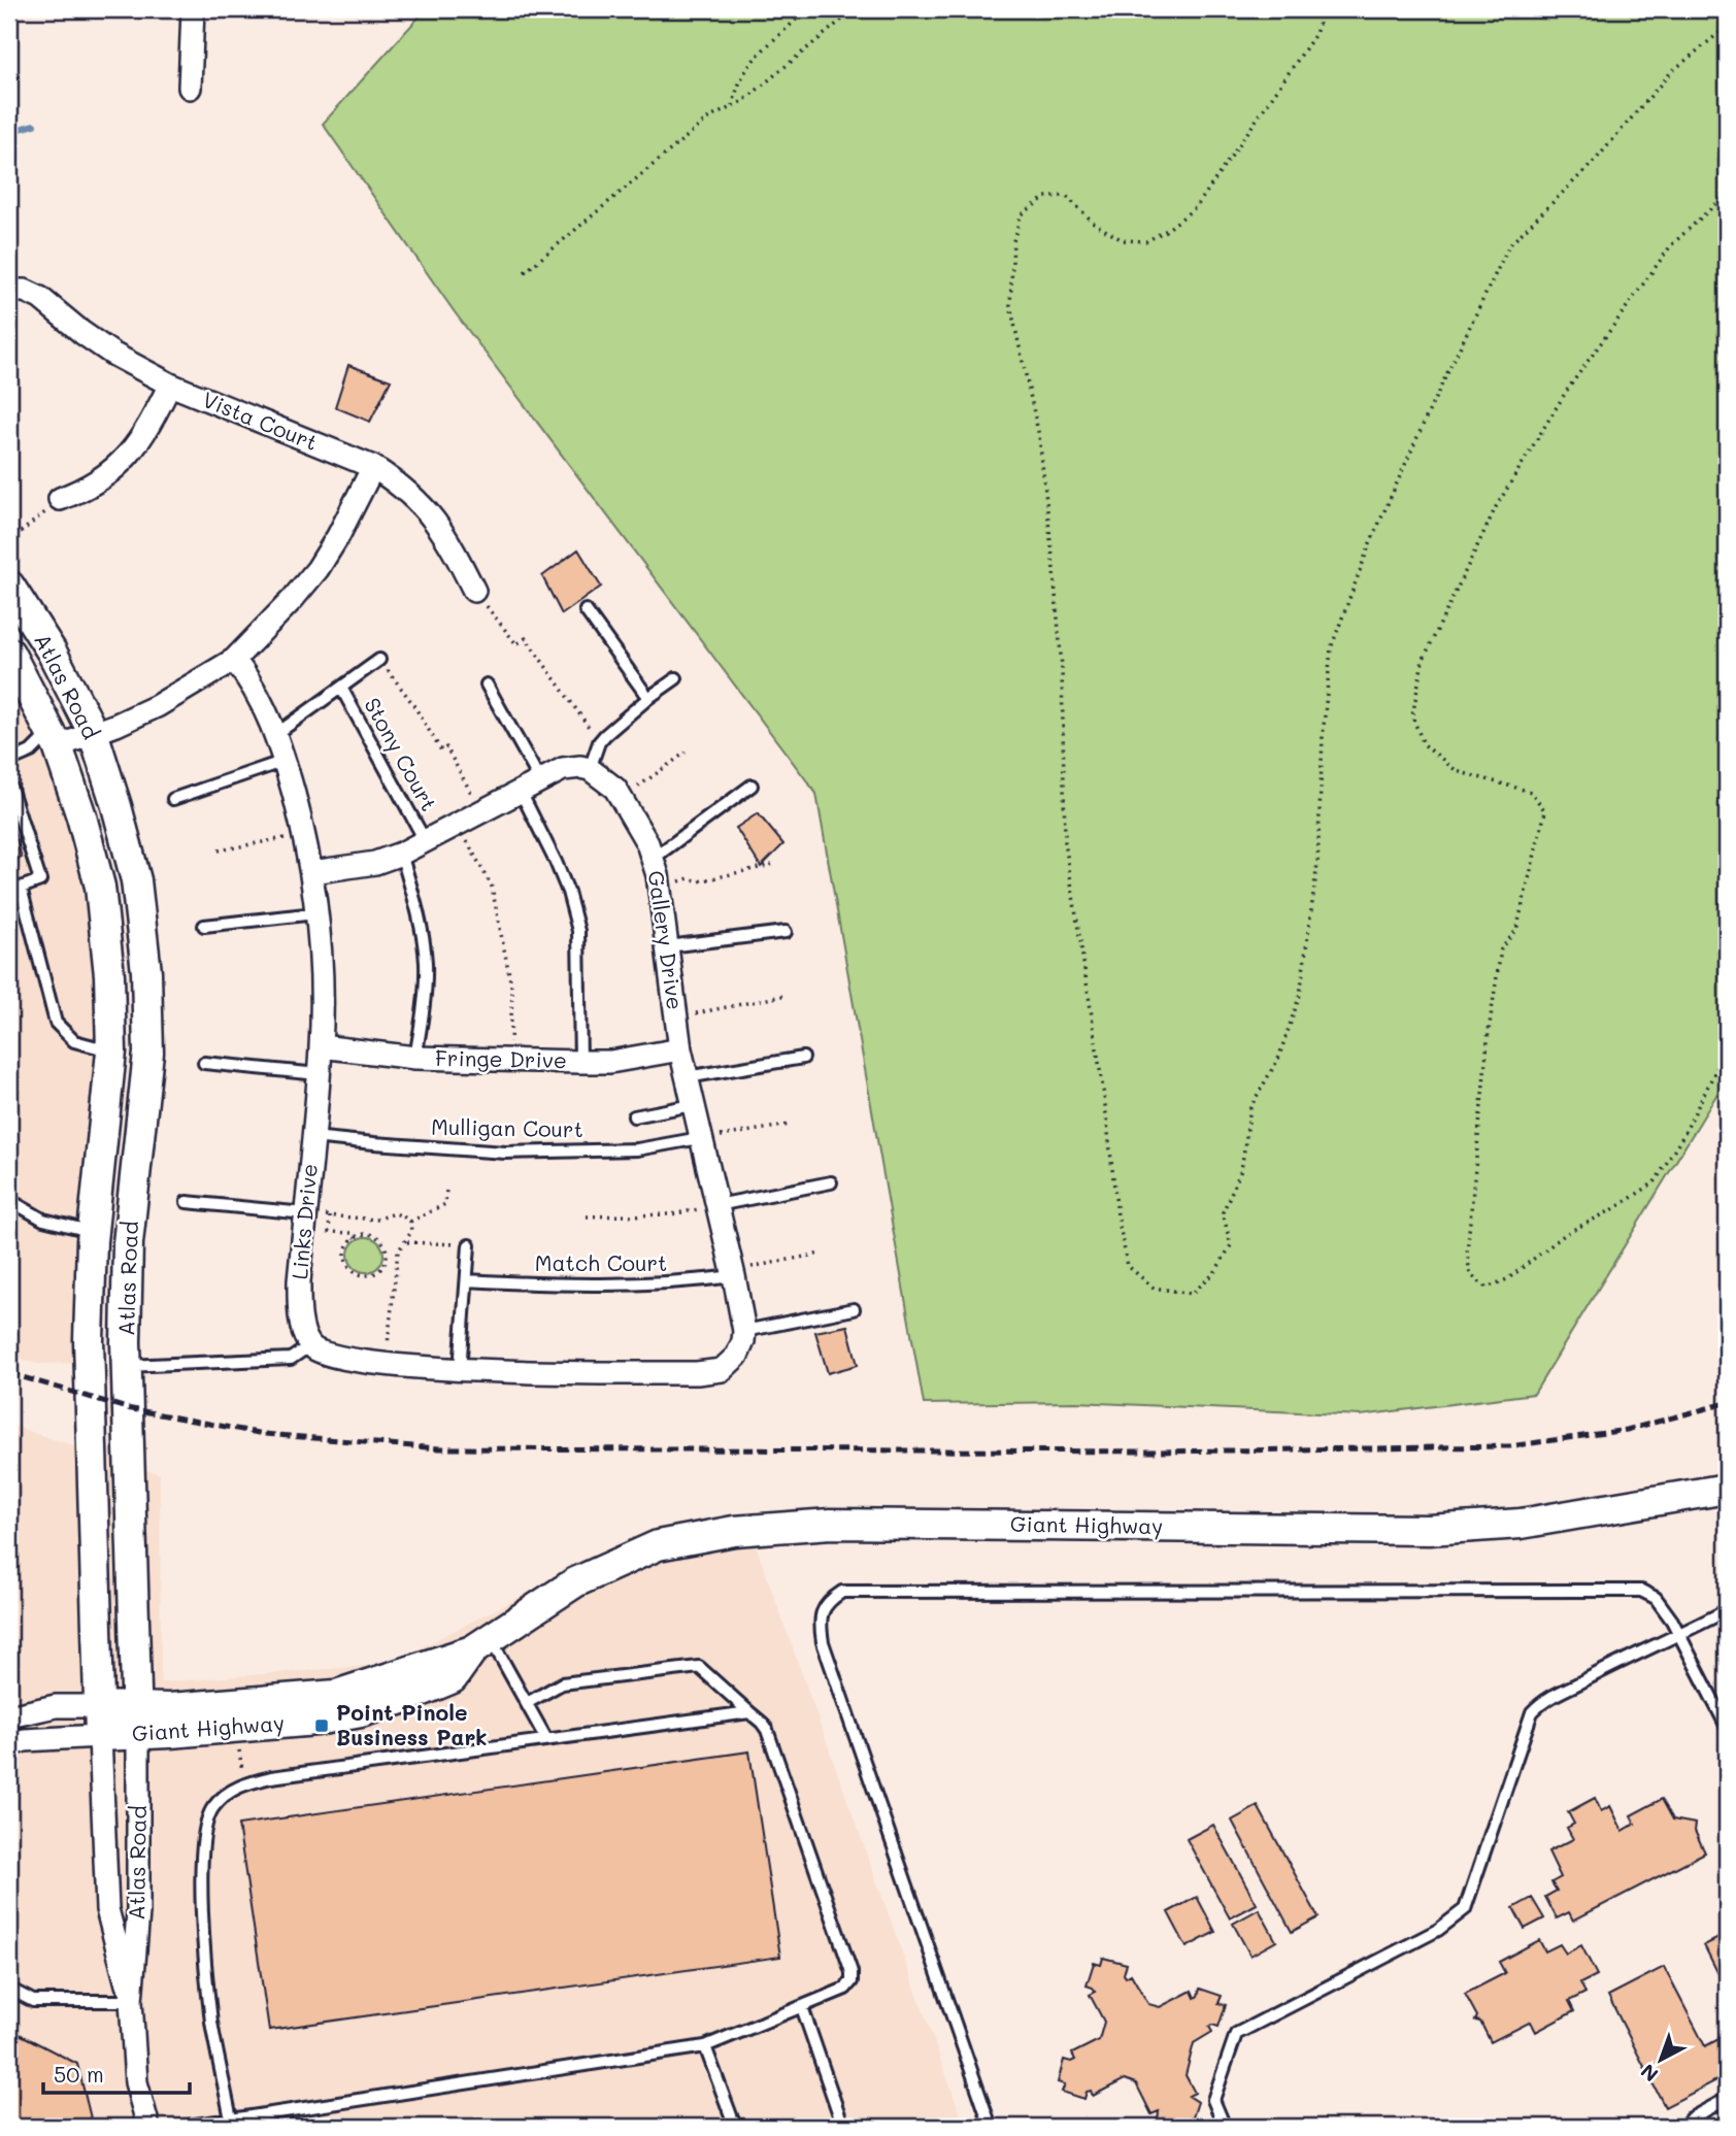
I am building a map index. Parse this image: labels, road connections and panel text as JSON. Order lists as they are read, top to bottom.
{
  "streets": {
    "street": [
      "Vista Court",
      "Atlas Road",
      "Gallery Drive",
      "Fringe Drive",
      "Links Drive",
      "Giant Highway"
    ],
    "lane": ["Stony Court", "Mulligan Court", "Match Court"]
  },
  "crossings": [
    ["Atlas Road", "Giant Highway"],
    ["Gallery Drive", "Fringe Drive"],
    ["Gallery Drive", "Mulligan Court"],
    ["Gallery Drive", "Match Court"],
    ["Fringe Drive", "Links Drive"],
    ["Mulligan Court", "Links Drive"]
  ],
  "places": {
    "transit": ["Point Pinole Business Park"]
  },
  "scale_bar": "50 m",
  "north": "bottom left"
}
